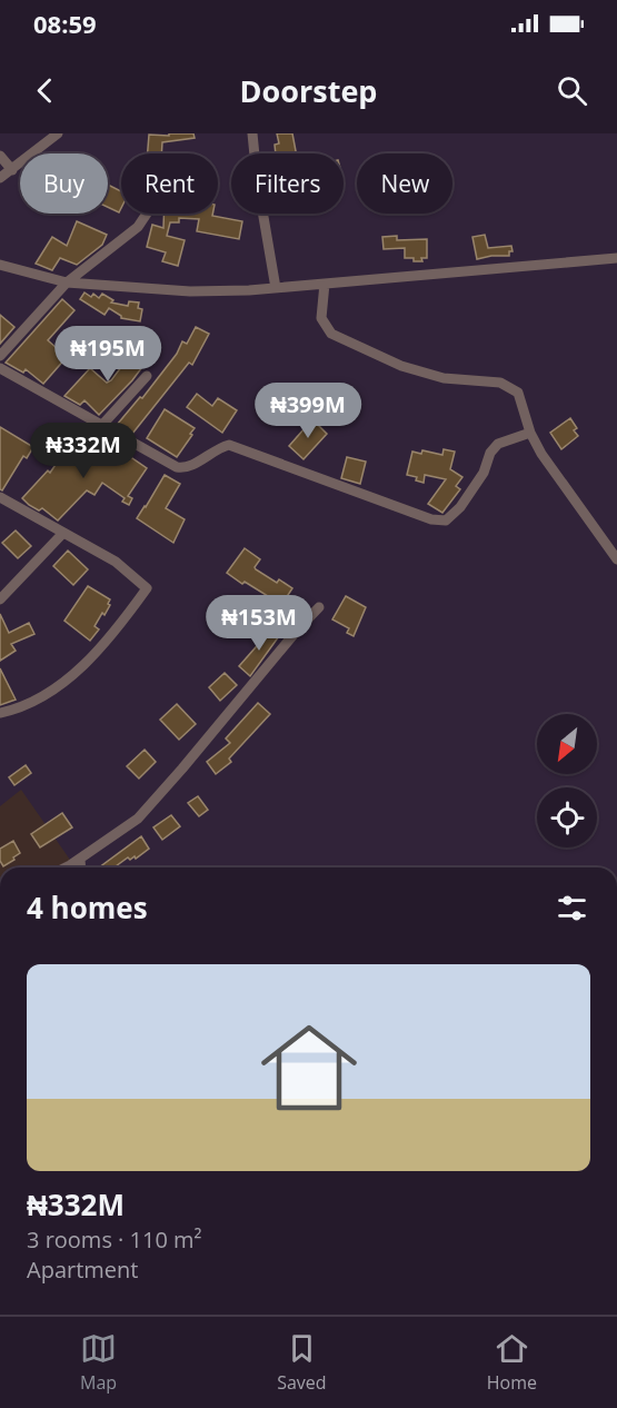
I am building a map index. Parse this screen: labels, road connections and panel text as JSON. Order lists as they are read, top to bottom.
{
  "north": "bottom left",
  "page": {
    "status": "08:59",
    "header": "Doorstep",
    "chip": [
      "Buy",
      "Rent",
      "Filters",
      "New"
    ],
    "price": [
      "₦195M",
      "₦399M",
      "₦332M",
      "₦153M"
    ],
    "heading": "4 homes",
    "list": [
      {
        "name": "₦332M",
        "note": "3 rooms · 110 m² · Apartment"
      }
    ],
    "tabs": ["Map", "Saved", "Home"]
  }
}
